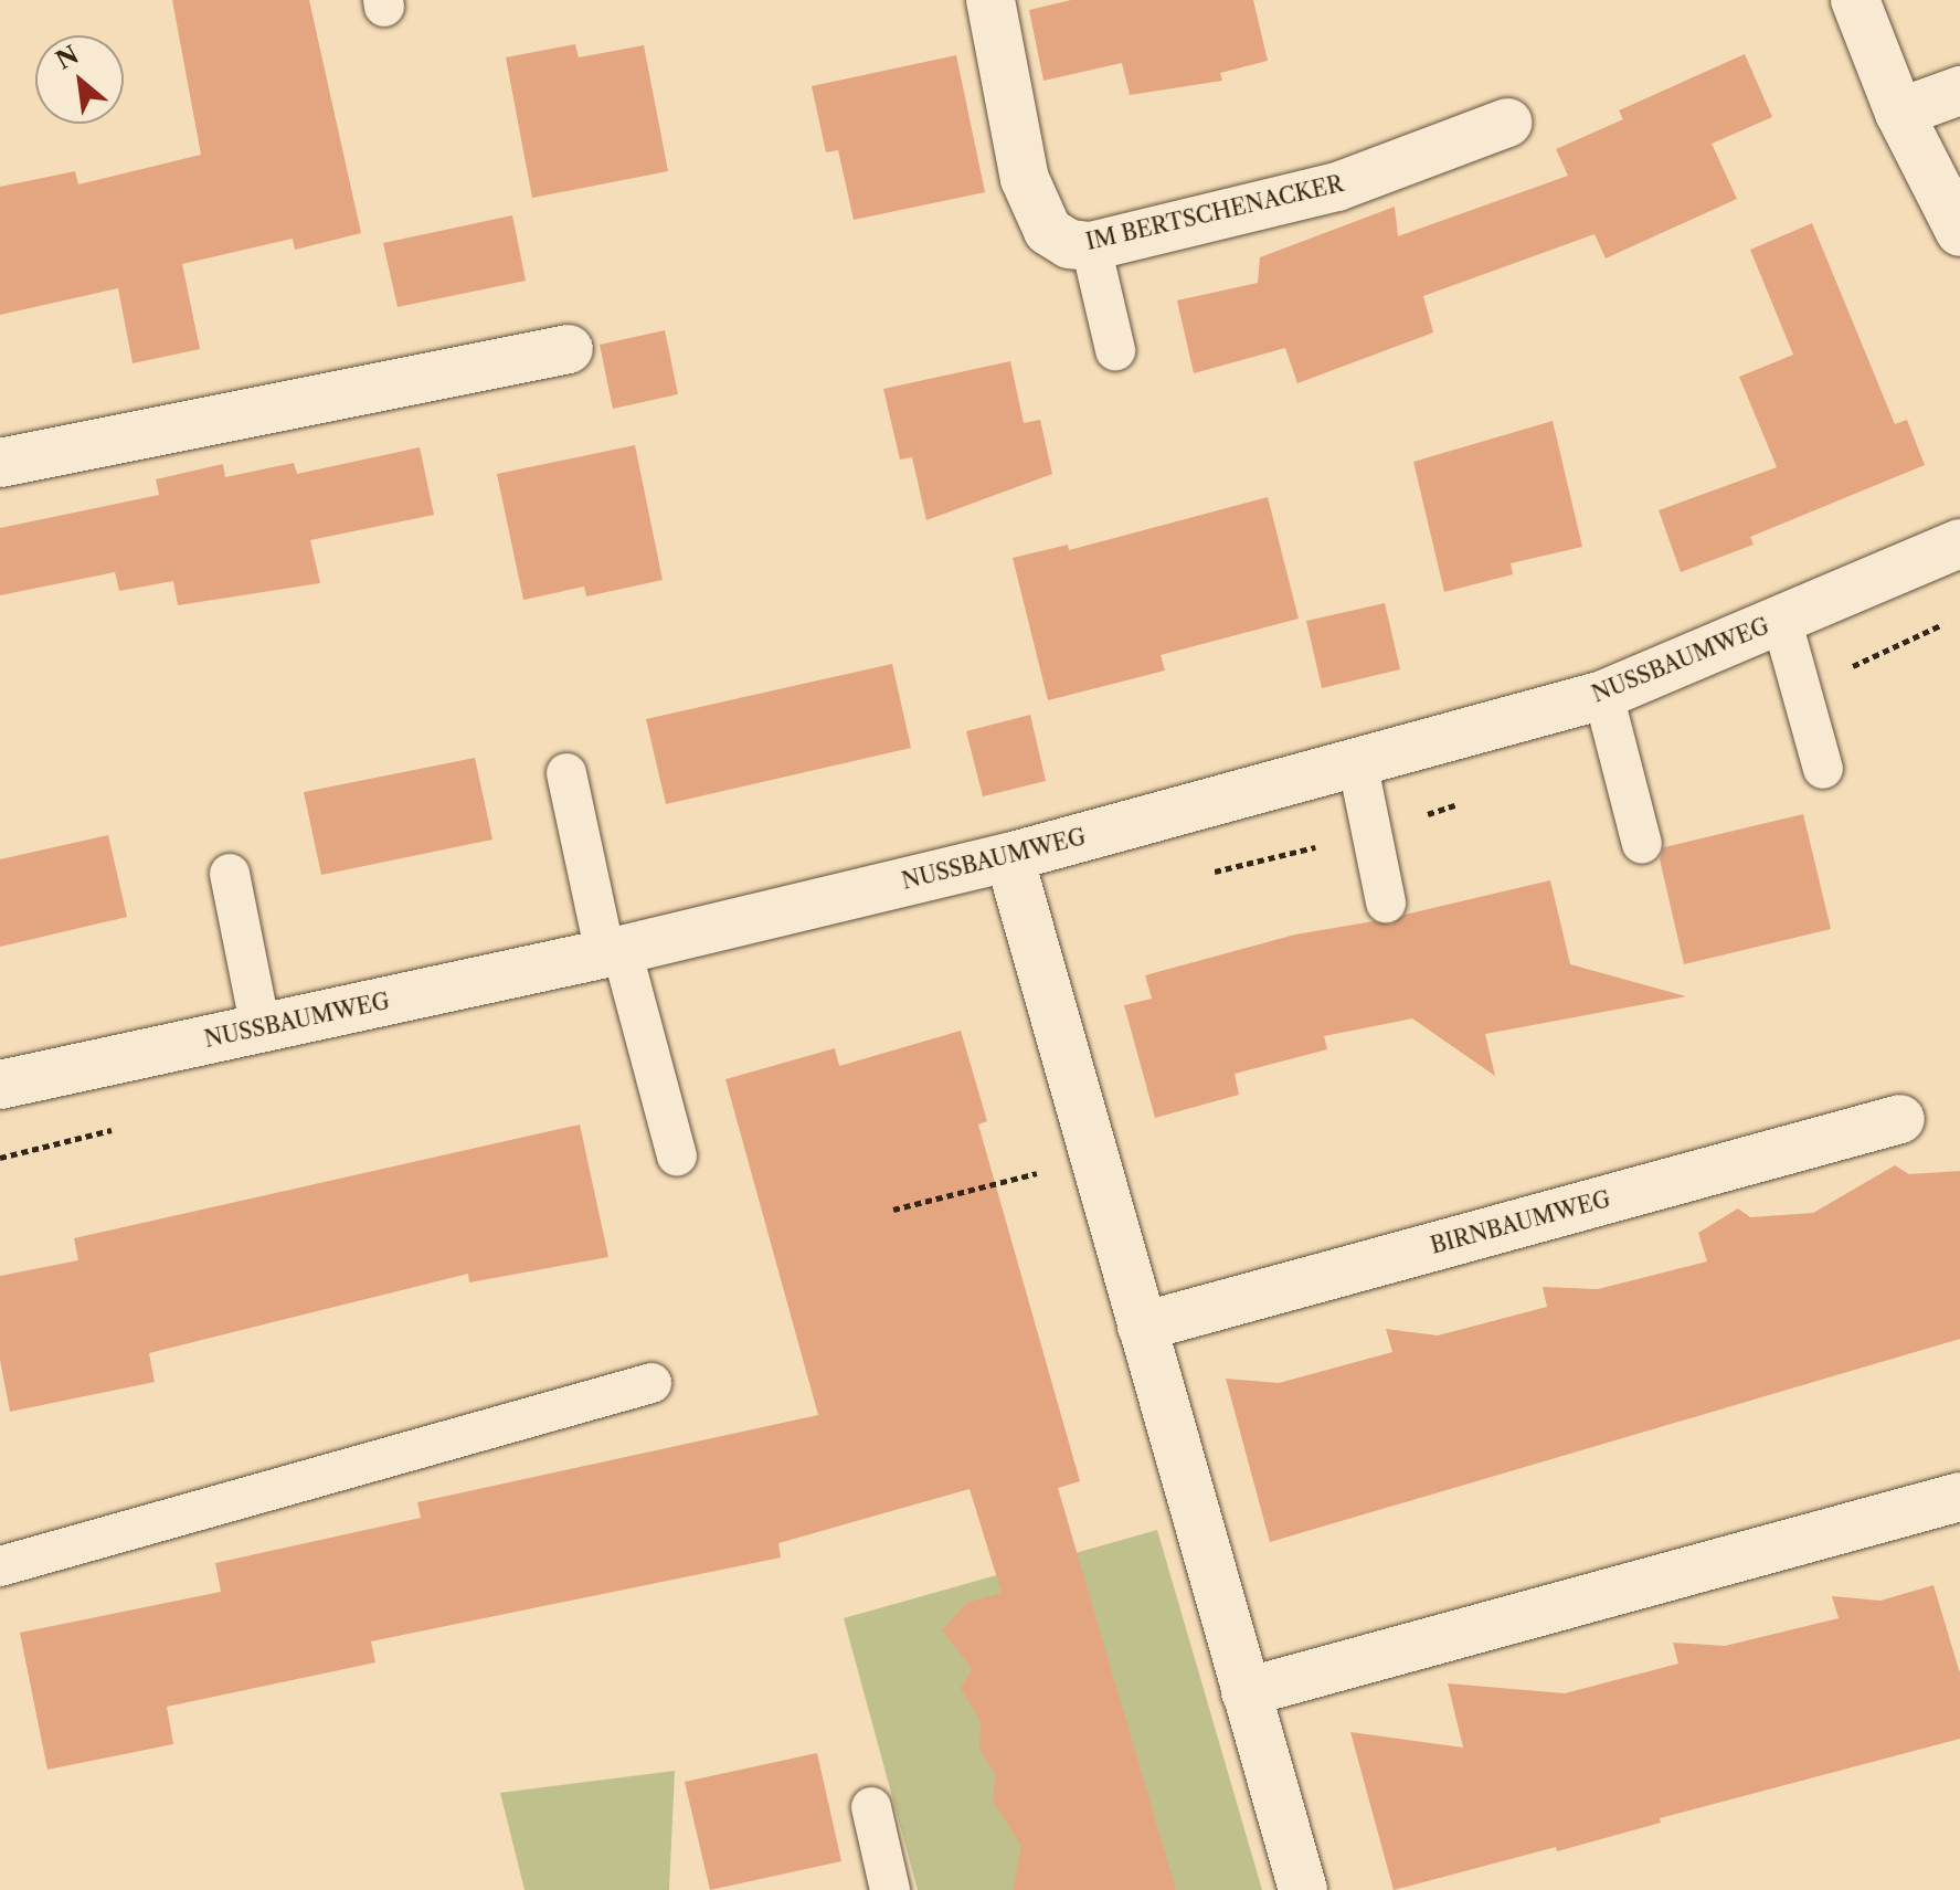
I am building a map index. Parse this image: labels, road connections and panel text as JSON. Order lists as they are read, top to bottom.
{
  "streets": {
    "street": ["IM BERTSCHENACKER", "NUSSBAUMWEG", "BIRNBAUMWEG"]
  },
  "north": "top left"
}
